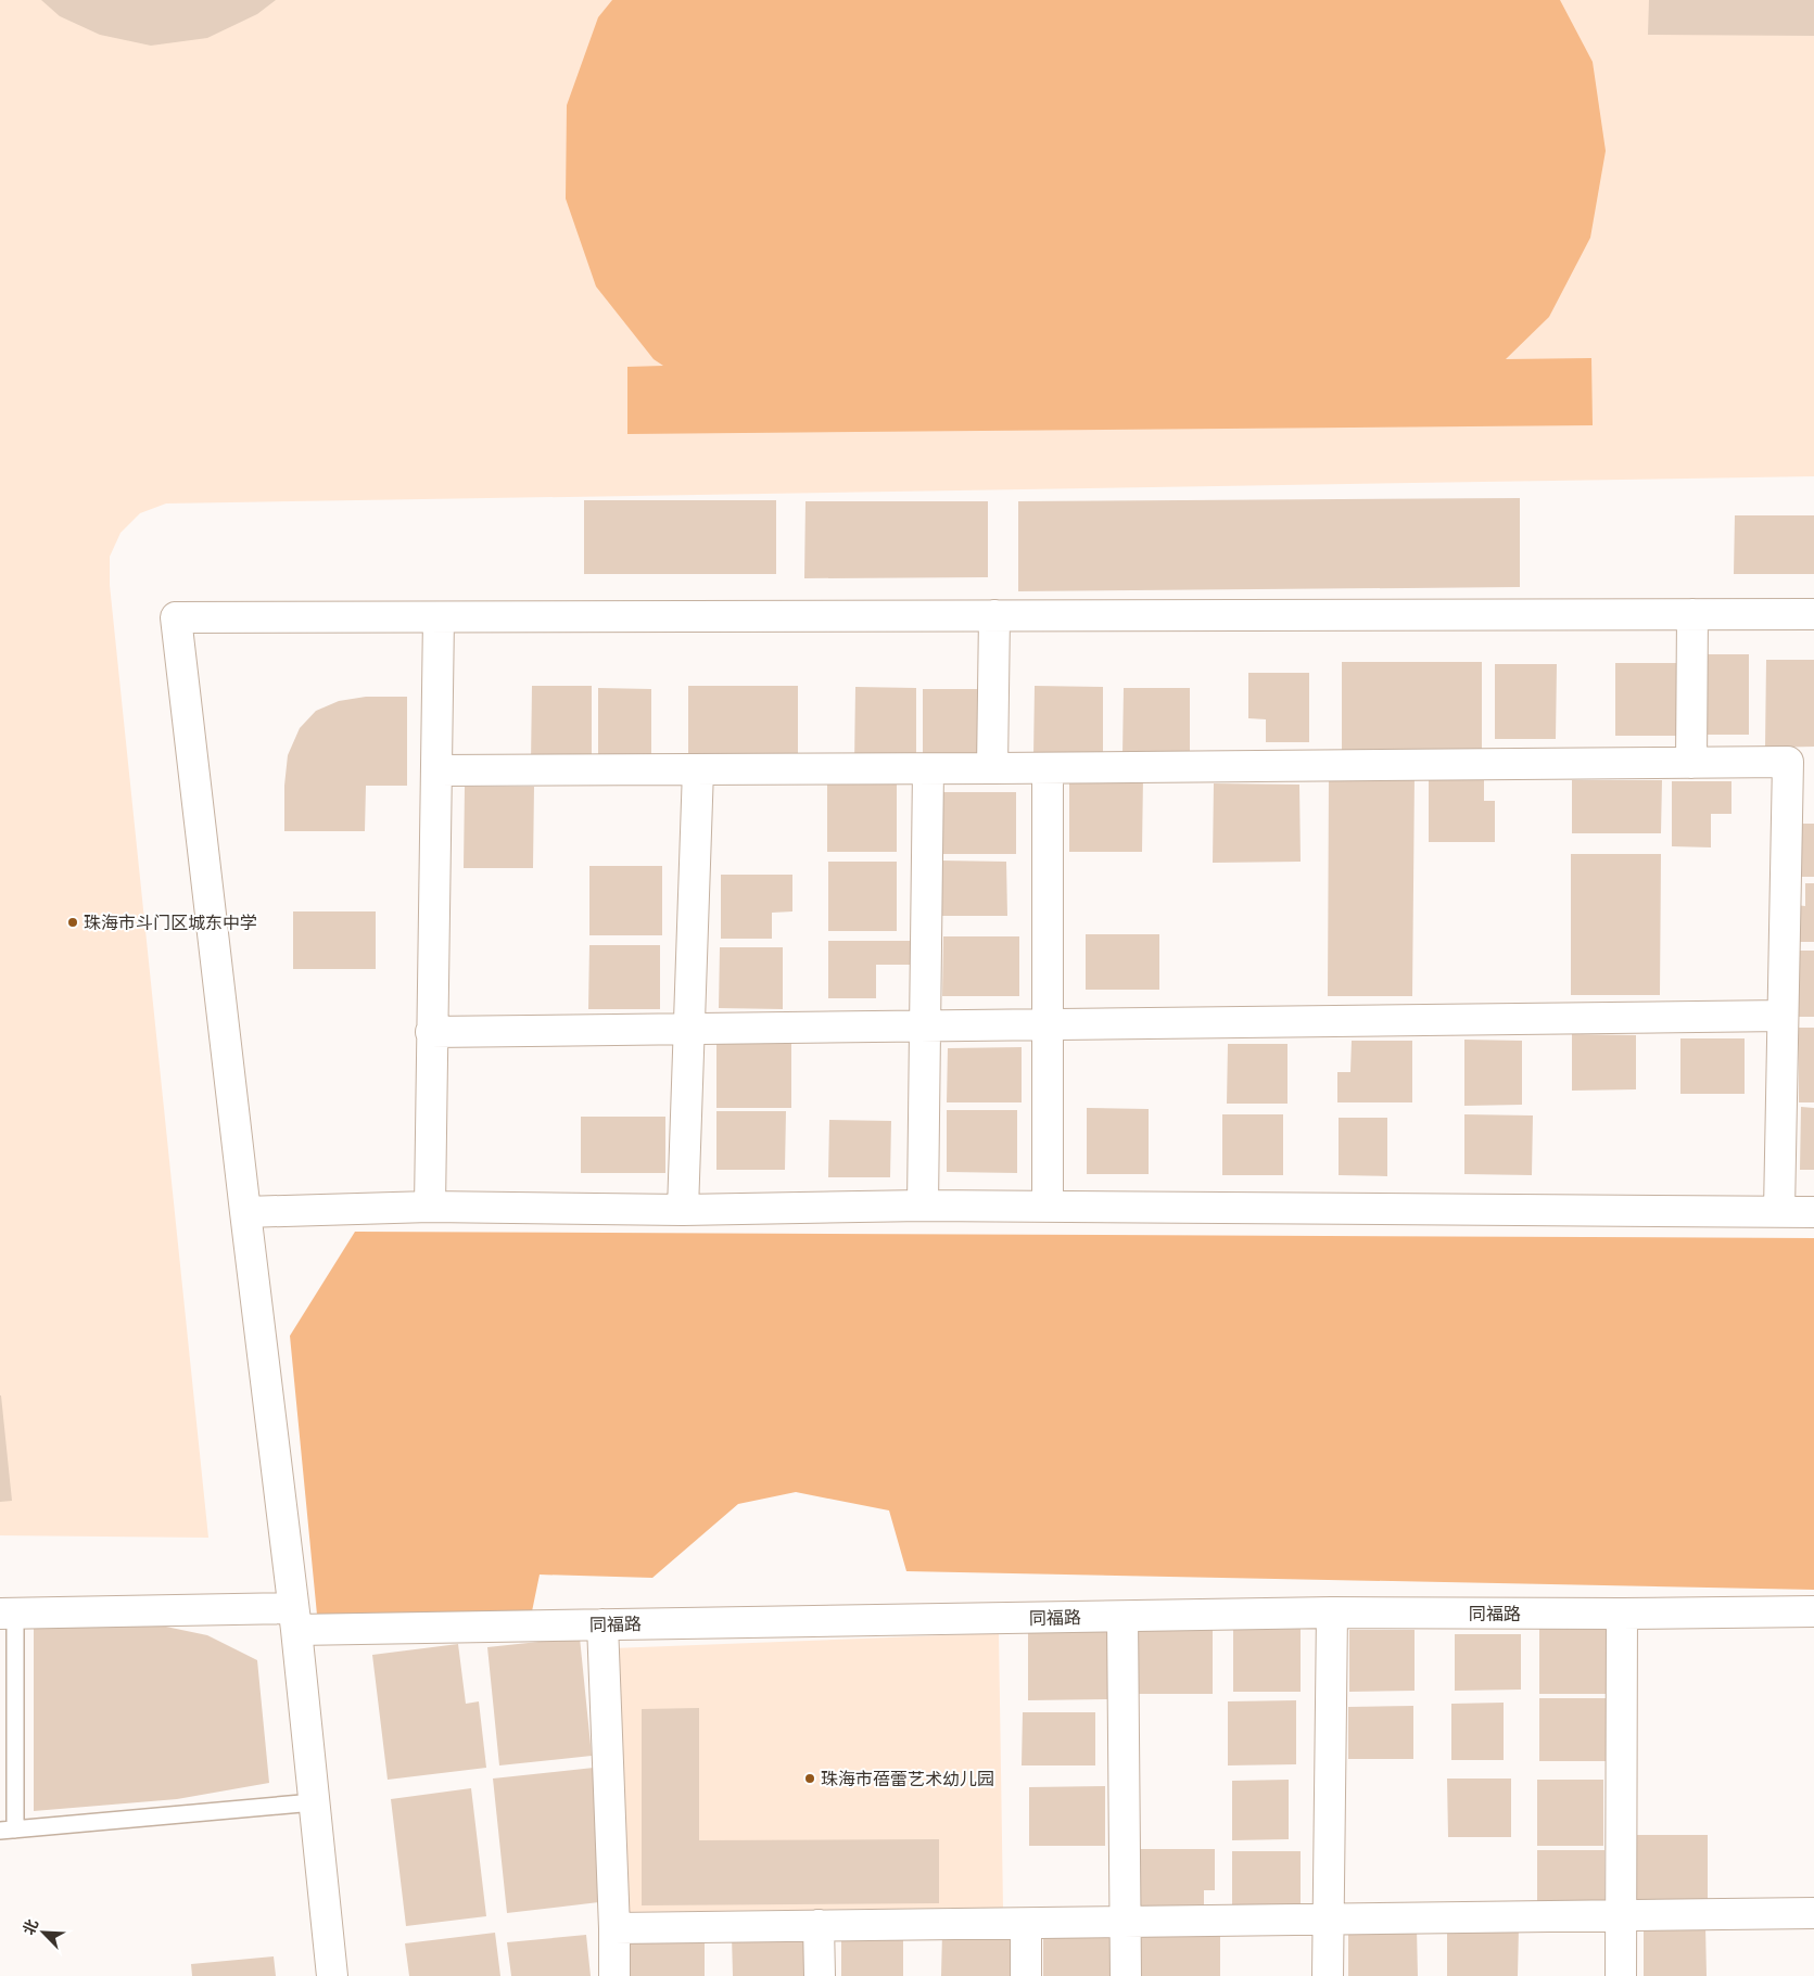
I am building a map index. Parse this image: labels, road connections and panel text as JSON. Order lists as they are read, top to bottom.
{
  "streets": {
    "street": ["同福路"]
  },
  "places": ["珠海市斗门区城东中学", "珠海市蓓蕾艺术幼儿园"],
  "north": "top left"
}
